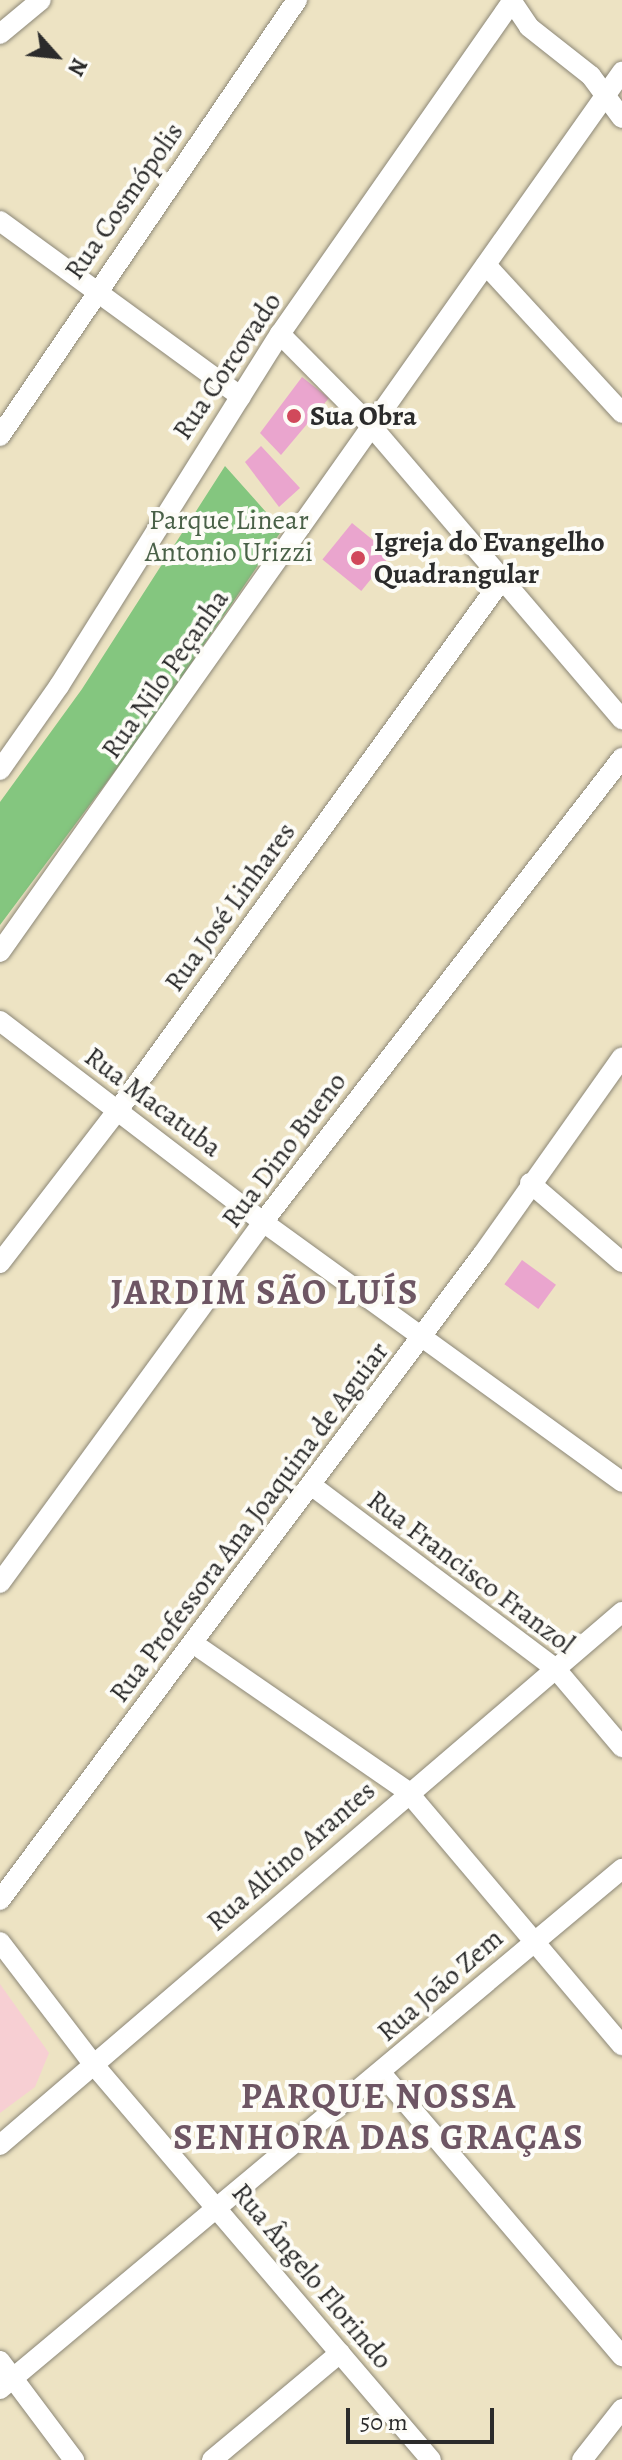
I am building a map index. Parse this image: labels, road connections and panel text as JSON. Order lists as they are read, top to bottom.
{
  "streets": {
    "street": [
      "Rua Cosmópolis",
      "Rua Corcovado",
      "Rua Nilo Peçanha",
      "Rua José Linhares",
      "Rua Macatuba",
      "Rua Dino Bueno",
      "Rua Professora Ana Joaquina de Aguiar",
      "Rua Francisco Franzol",
      "Rua Altino Arantes",
      "Rua João Zem",
      "Rua Ângelo Florindo"
    ]
  },
  "crossings": [
    ["Rua José Linhares", "Rua Macatuba"],
    ["Rua Macatuba", "Rua Dino Bueno"],
    ["Rua Macatuba", "Rua Professora Ana Joaquina de Aguiar"],
    ["Rua Professora Ana Joaquina de Aguiar", "Rua Francisco Franzol"],
    ["Rua Francisco Franzol", "Rua Altino Arantes"],
    ["Rua Altino Arantes", "Rua Ângelo Florindo"],
    ["Rua João Zem", "Rua Ângelo Florindo"]
  ],
  "districts": ["JARDIM SÃO LUÍS", "PARQUE NOSSA SENHORA DAS GRAÇAS"],
  "parks": ["Parque Linear Antonio Urizzi"],
  "places": ["Sua Obra", "Igreja do Evangelho Quadrangular"],
  "scale_bar": "50 m",
  "north": "bottom right"
}
